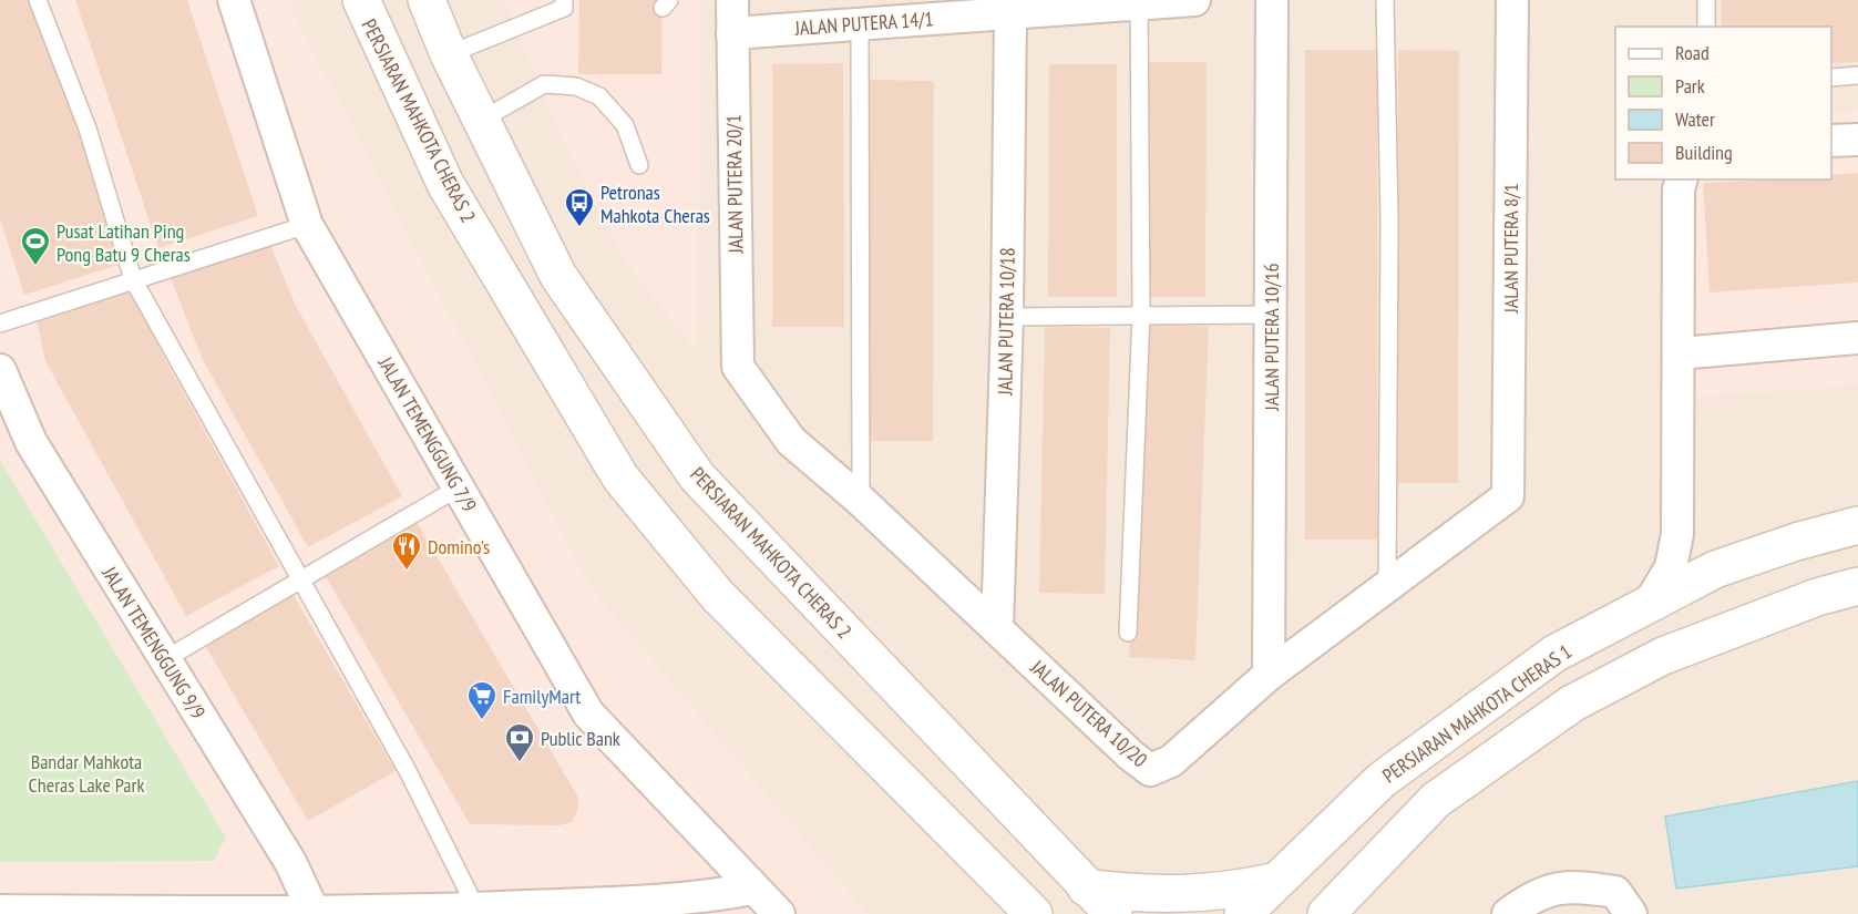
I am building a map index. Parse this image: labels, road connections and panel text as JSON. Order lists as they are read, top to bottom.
{
  "streets": {
    "street": [
      "JALAN PUTERA 14/1",
      "PERSIARAN MAHKOTA CHERAS 2",
      "JALAN PUTERA 20/1",
      "JALAN PUTERA 8/1",
      "JALAN PUTERA 10/18",
      "JALAN PUTERA 10/16",
      "JALAN TEMENGGUNG 7/9",
      "JALAN TEMENGGUNG 9/9",
      "JALAN PUTERA 10/20",
      "PERSIARAN MAHKOTA CHERAS 1"
    ]
  },
  "crossings": [
    ["JALAN PUTERA 14/1", "JALAN PUTERA 20/1"],
    ["JALAN PUTERA 14/1", "JALAN PUTERA 10/18"],
    ["JALAN PUTERA 20/1", "JALAN PUTERA 10/20"],
    ["JALAN PUTERA 8/1", "JALAN PUTERA 10/20"],
    ["JALAN PUTERA 10/18", "JALAN PUTERA 10/20"],
    ["JALAN PUTERA 10/16", "JALAN PUTERA 10/20"]
  ],
  "parks": ["Bandar Mahkota Cheras Lake Park"],
  "places": {
    "bus stop": ["Petronas Mahkota Cheras"],
    "sports": ["Pusat Latihan Ping Pong Batu 9 Cheras"],
    "restaurant": ["Domino's"],
    "supermarket": ["FamilyMart"],
    "bank": ["Public Bank"]
  },
  "legend": [
    "Road",
    "Park",
    "Water",
    "Building"
  ]
}
